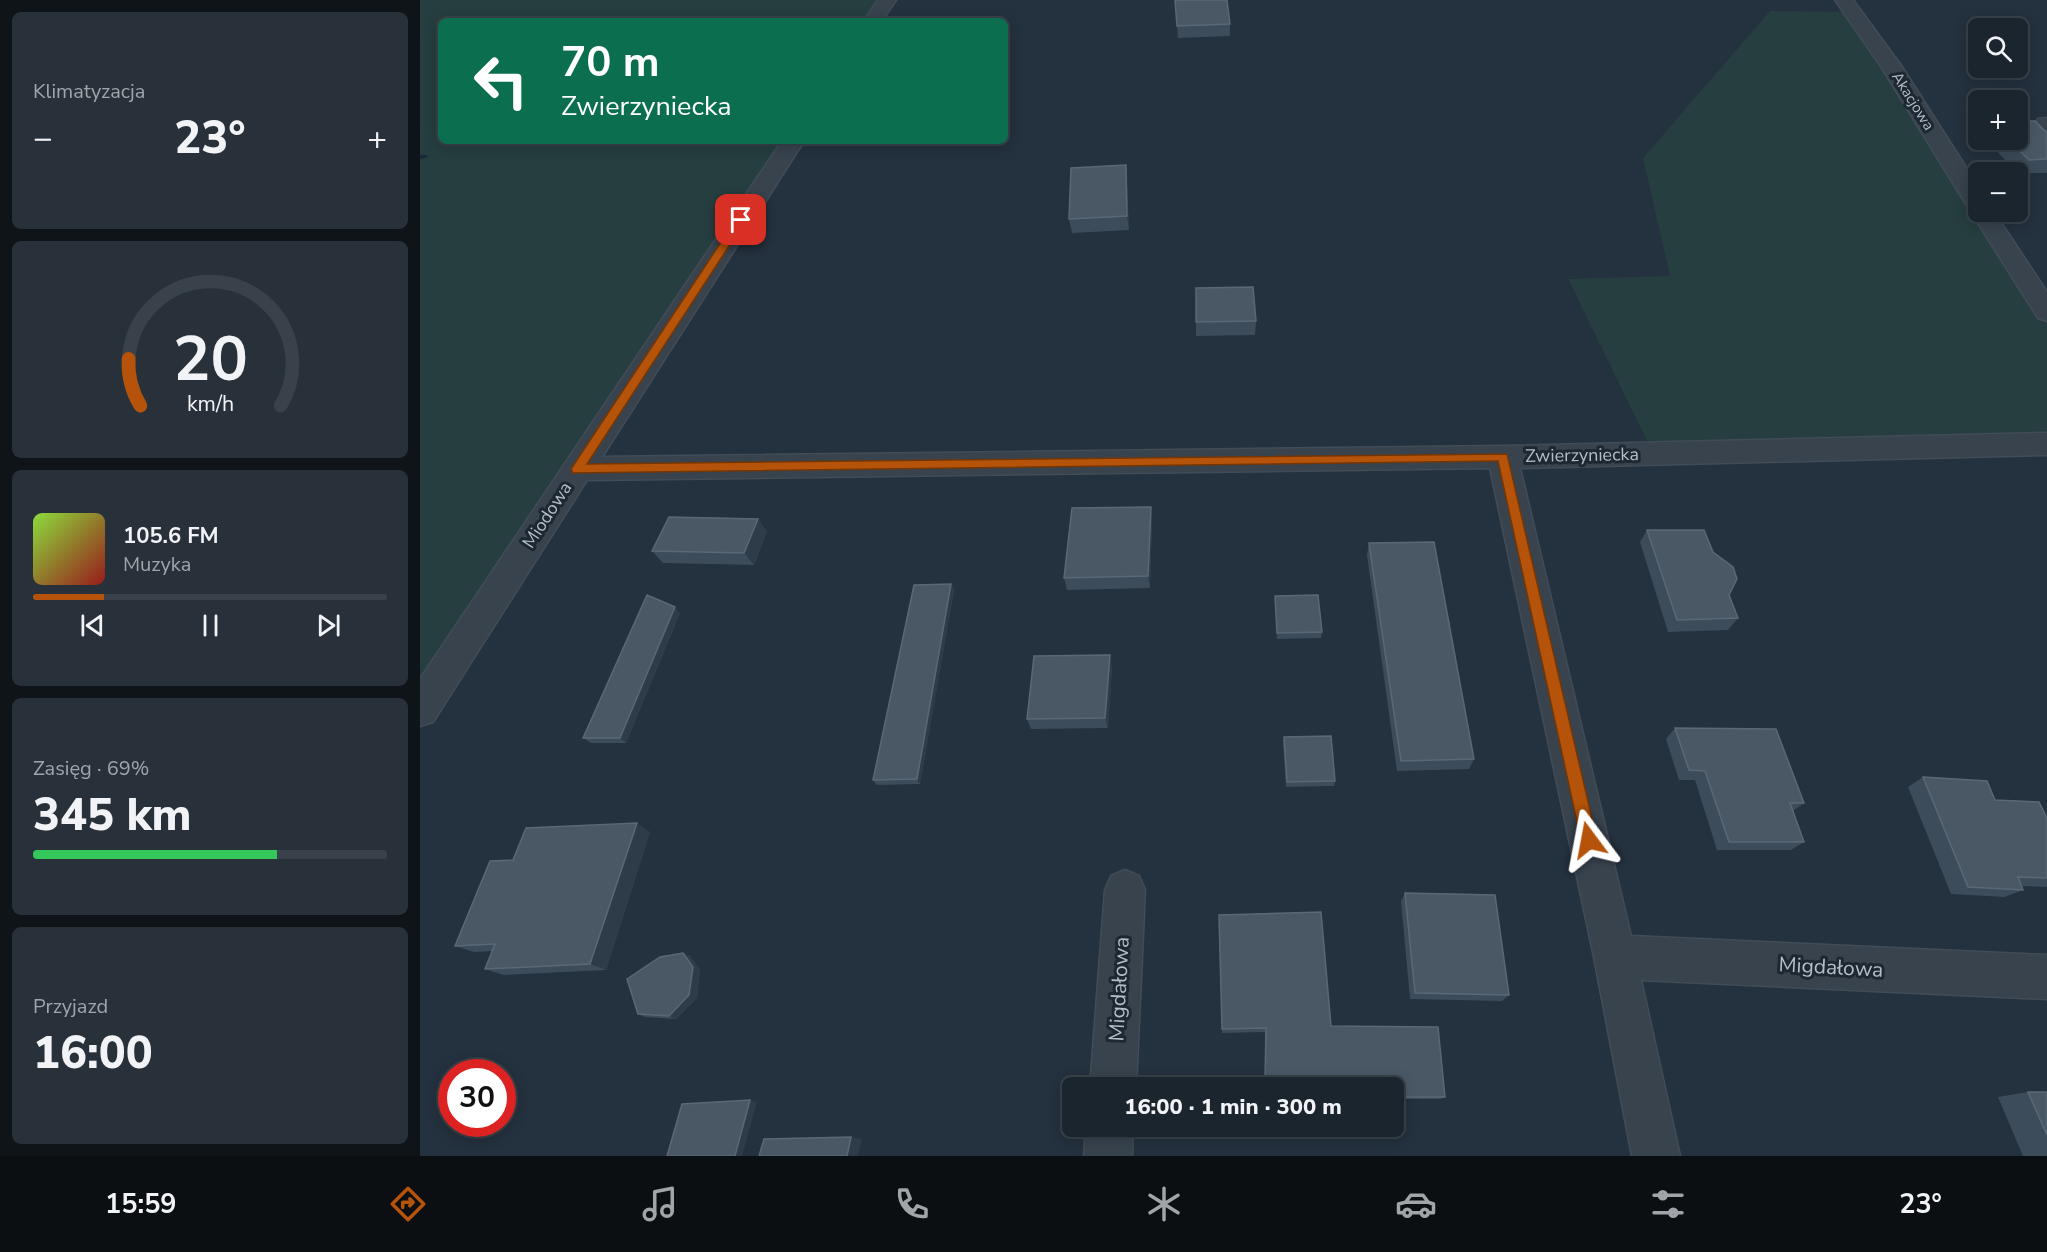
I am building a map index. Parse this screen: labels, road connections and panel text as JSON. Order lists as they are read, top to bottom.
{
  "streets": {
    "street": [
      "Akacjowa",
      "Zwierzyniecka",
      "Miodowa",
      "Migdałowa"
    ]
  },
  "crossings": [
    ["Zwierzyniecka", "Miodowa"]
  ],
  "page": {
    "tile": [
      "Klimatyzacja",
      ["Zasięg · 69%", "345 km"],
      ["Przyjazd", "16:00"]
    ],
    "map_buttons": ["+", "−"],
    "turn": ["70 m", "Zwierzyniecka"],
    "heat": ["−", "23°", "+"],
    "song": ["105.6 FM", "Muzyka"],
    "limit": "30",
    "trip": "16:00 · 1 min · 300 m",
    "tabs": ["15:59", "23°"],
    "gauge": ["20", "km/h"]
  }
}
